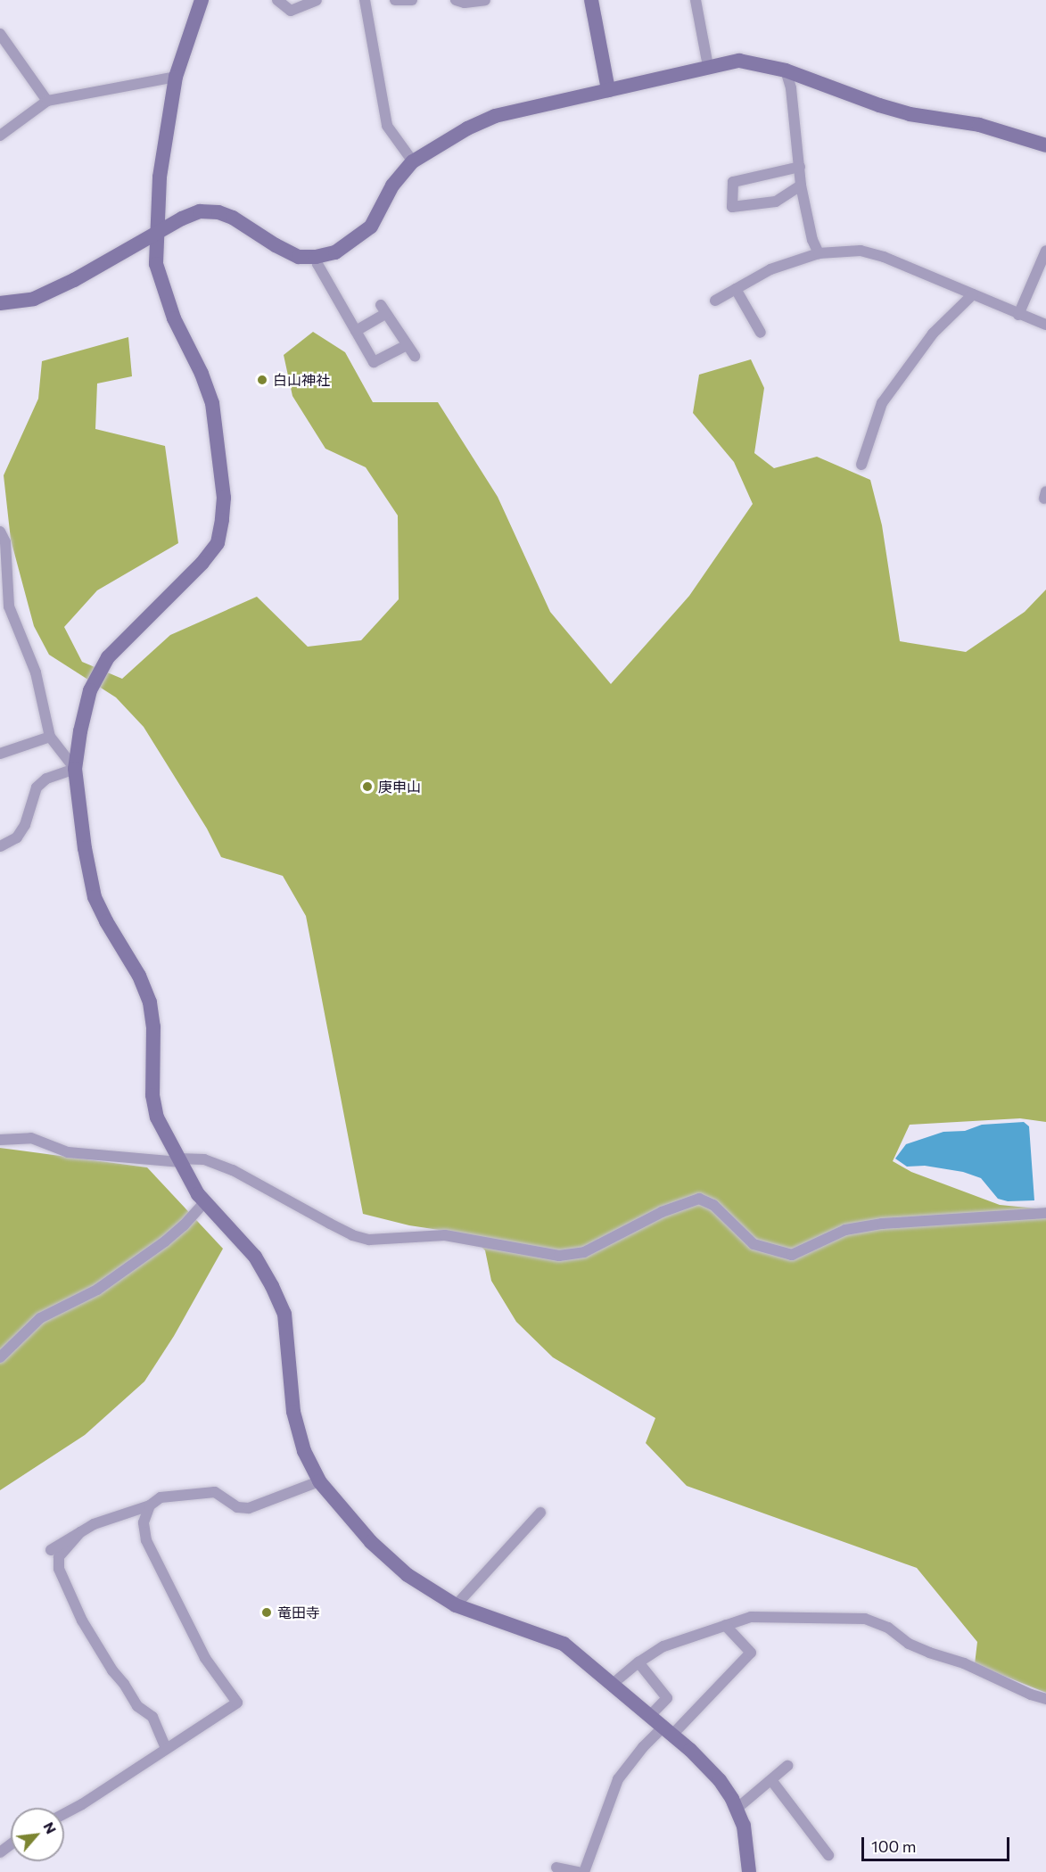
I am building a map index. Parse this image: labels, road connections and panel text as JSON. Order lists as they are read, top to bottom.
{
  "places": ["白山神社", "庚申山", "竜田寺"],
  "scale_bar": "100 m",
  "north": "top right"
}
